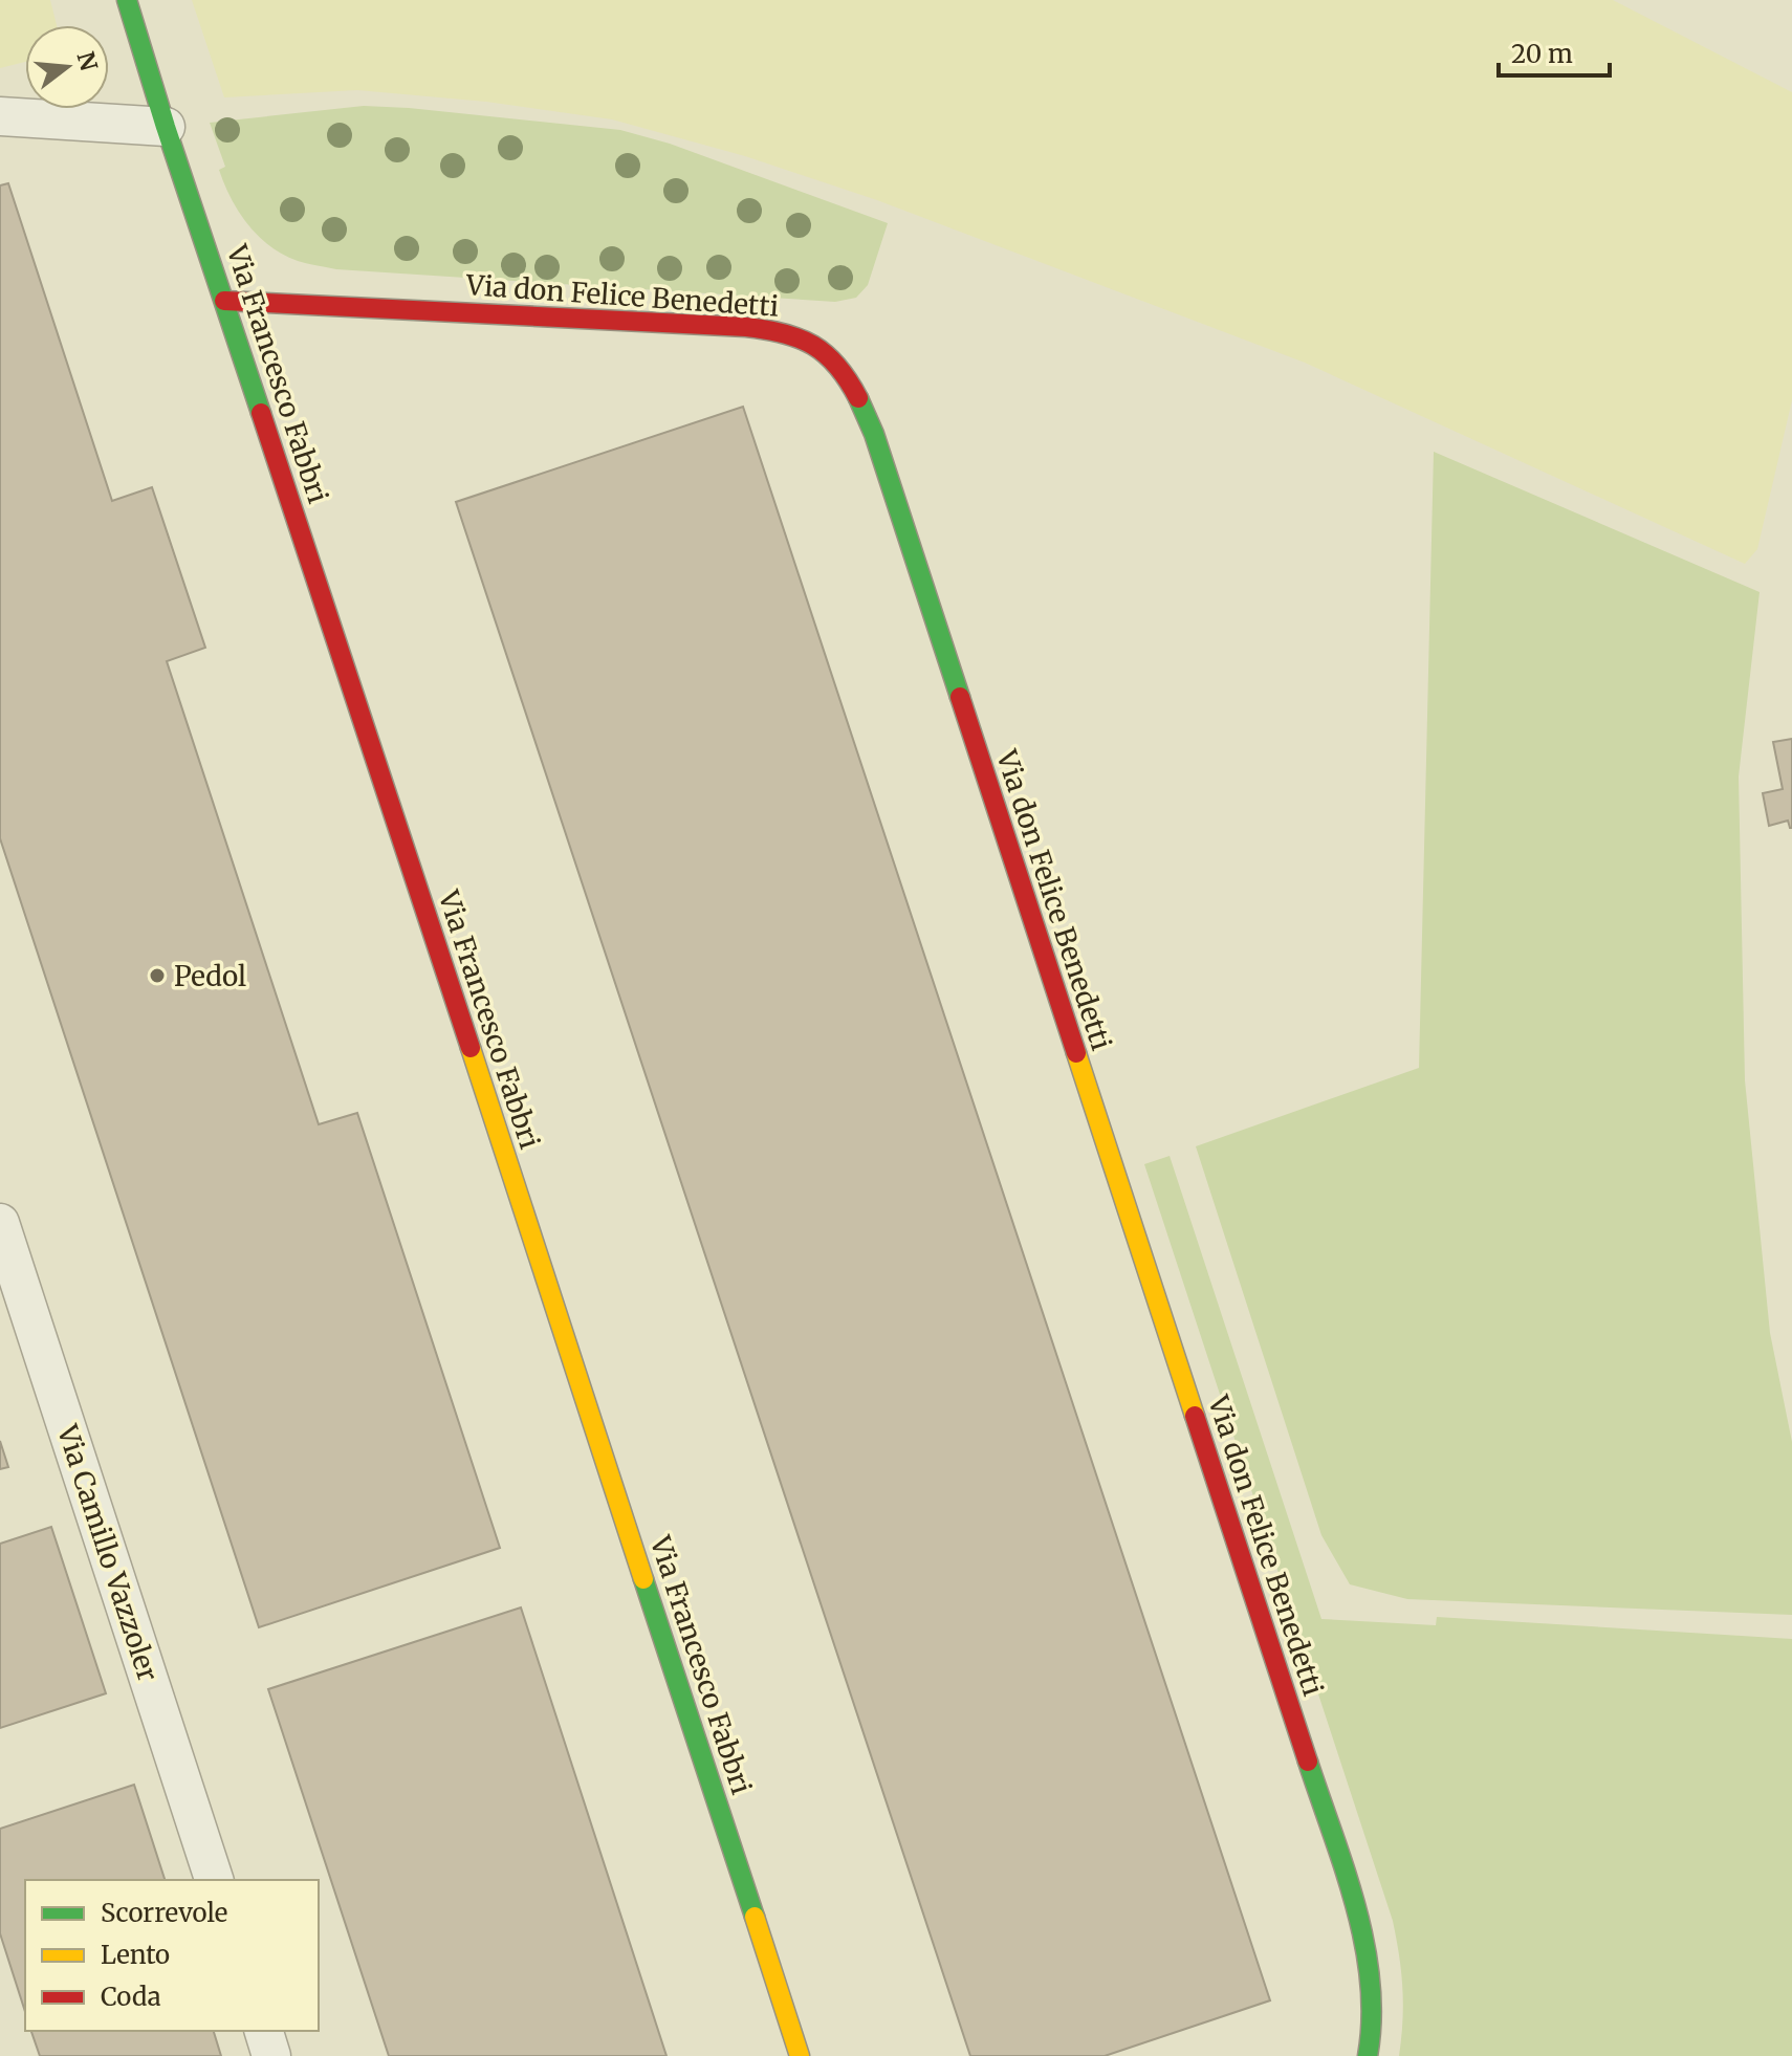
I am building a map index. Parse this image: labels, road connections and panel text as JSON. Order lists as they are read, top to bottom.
{
  "streets": {
    "street": ["Via don Felice Benedetti", "Via Francesco Fabbri", "Via Camillo Vazzoler"]
  },
  "crossings": [
    ["Via don Felice Benedetti", "Via Francesco Fabbri"]
  ],
  "places": ["Pedol"],
  "legend": ["Scorrevole", "Lento", "Coda"],
  "scale_bar": "20 m",
  "north": "right"
}
